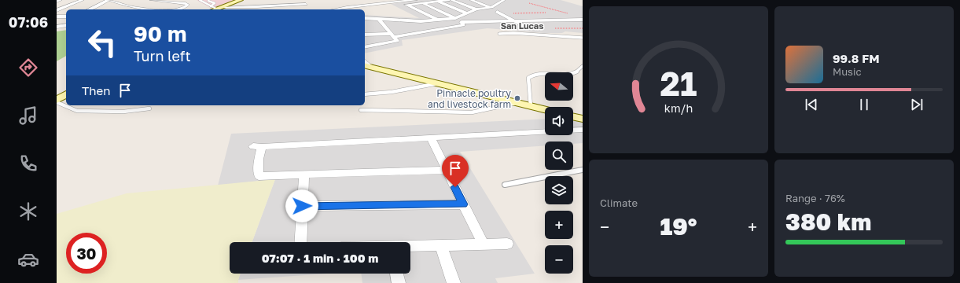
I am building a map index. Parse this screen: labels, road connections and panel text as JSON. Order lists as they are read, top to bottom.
{
  "districts": ["San Lucas"],
  "places": ["Pinnacle poultry and livestock farm"],
  "north": "left",
  "page": {
    "tabs": "07:06",
    "turn": ["90 m", "Turn left"],
    "song": ["99.8 FM", "Music"],
    "map_buttons": ["+", "−"],
    "then": "Then",
    "tile": [
      "Climate",
      ["Range · 76%", "380 km"]
    ],
    "heat": ["−", "19°", "+"],
    "limit": "30",
    "trip": "07:07 · 1 min · 100 m",
    "gauge": ["21", "km/h"]
  }
}
